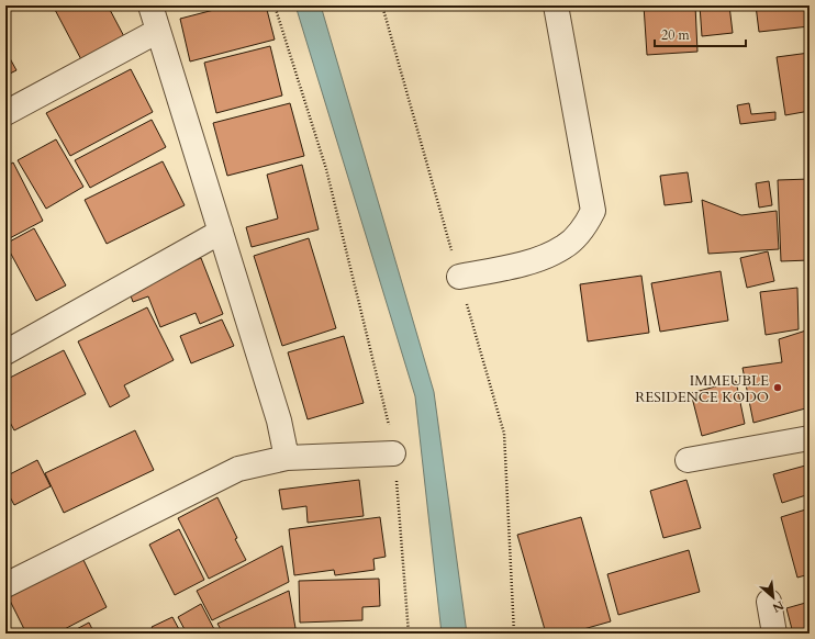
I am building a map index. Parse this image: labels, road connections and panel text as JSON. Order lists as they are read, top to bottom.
{
  "places": ["IMMEUBLE RESIDENCE KODO"],
  "scale_bar": "20 m",
  "north": "bottom right"
}
